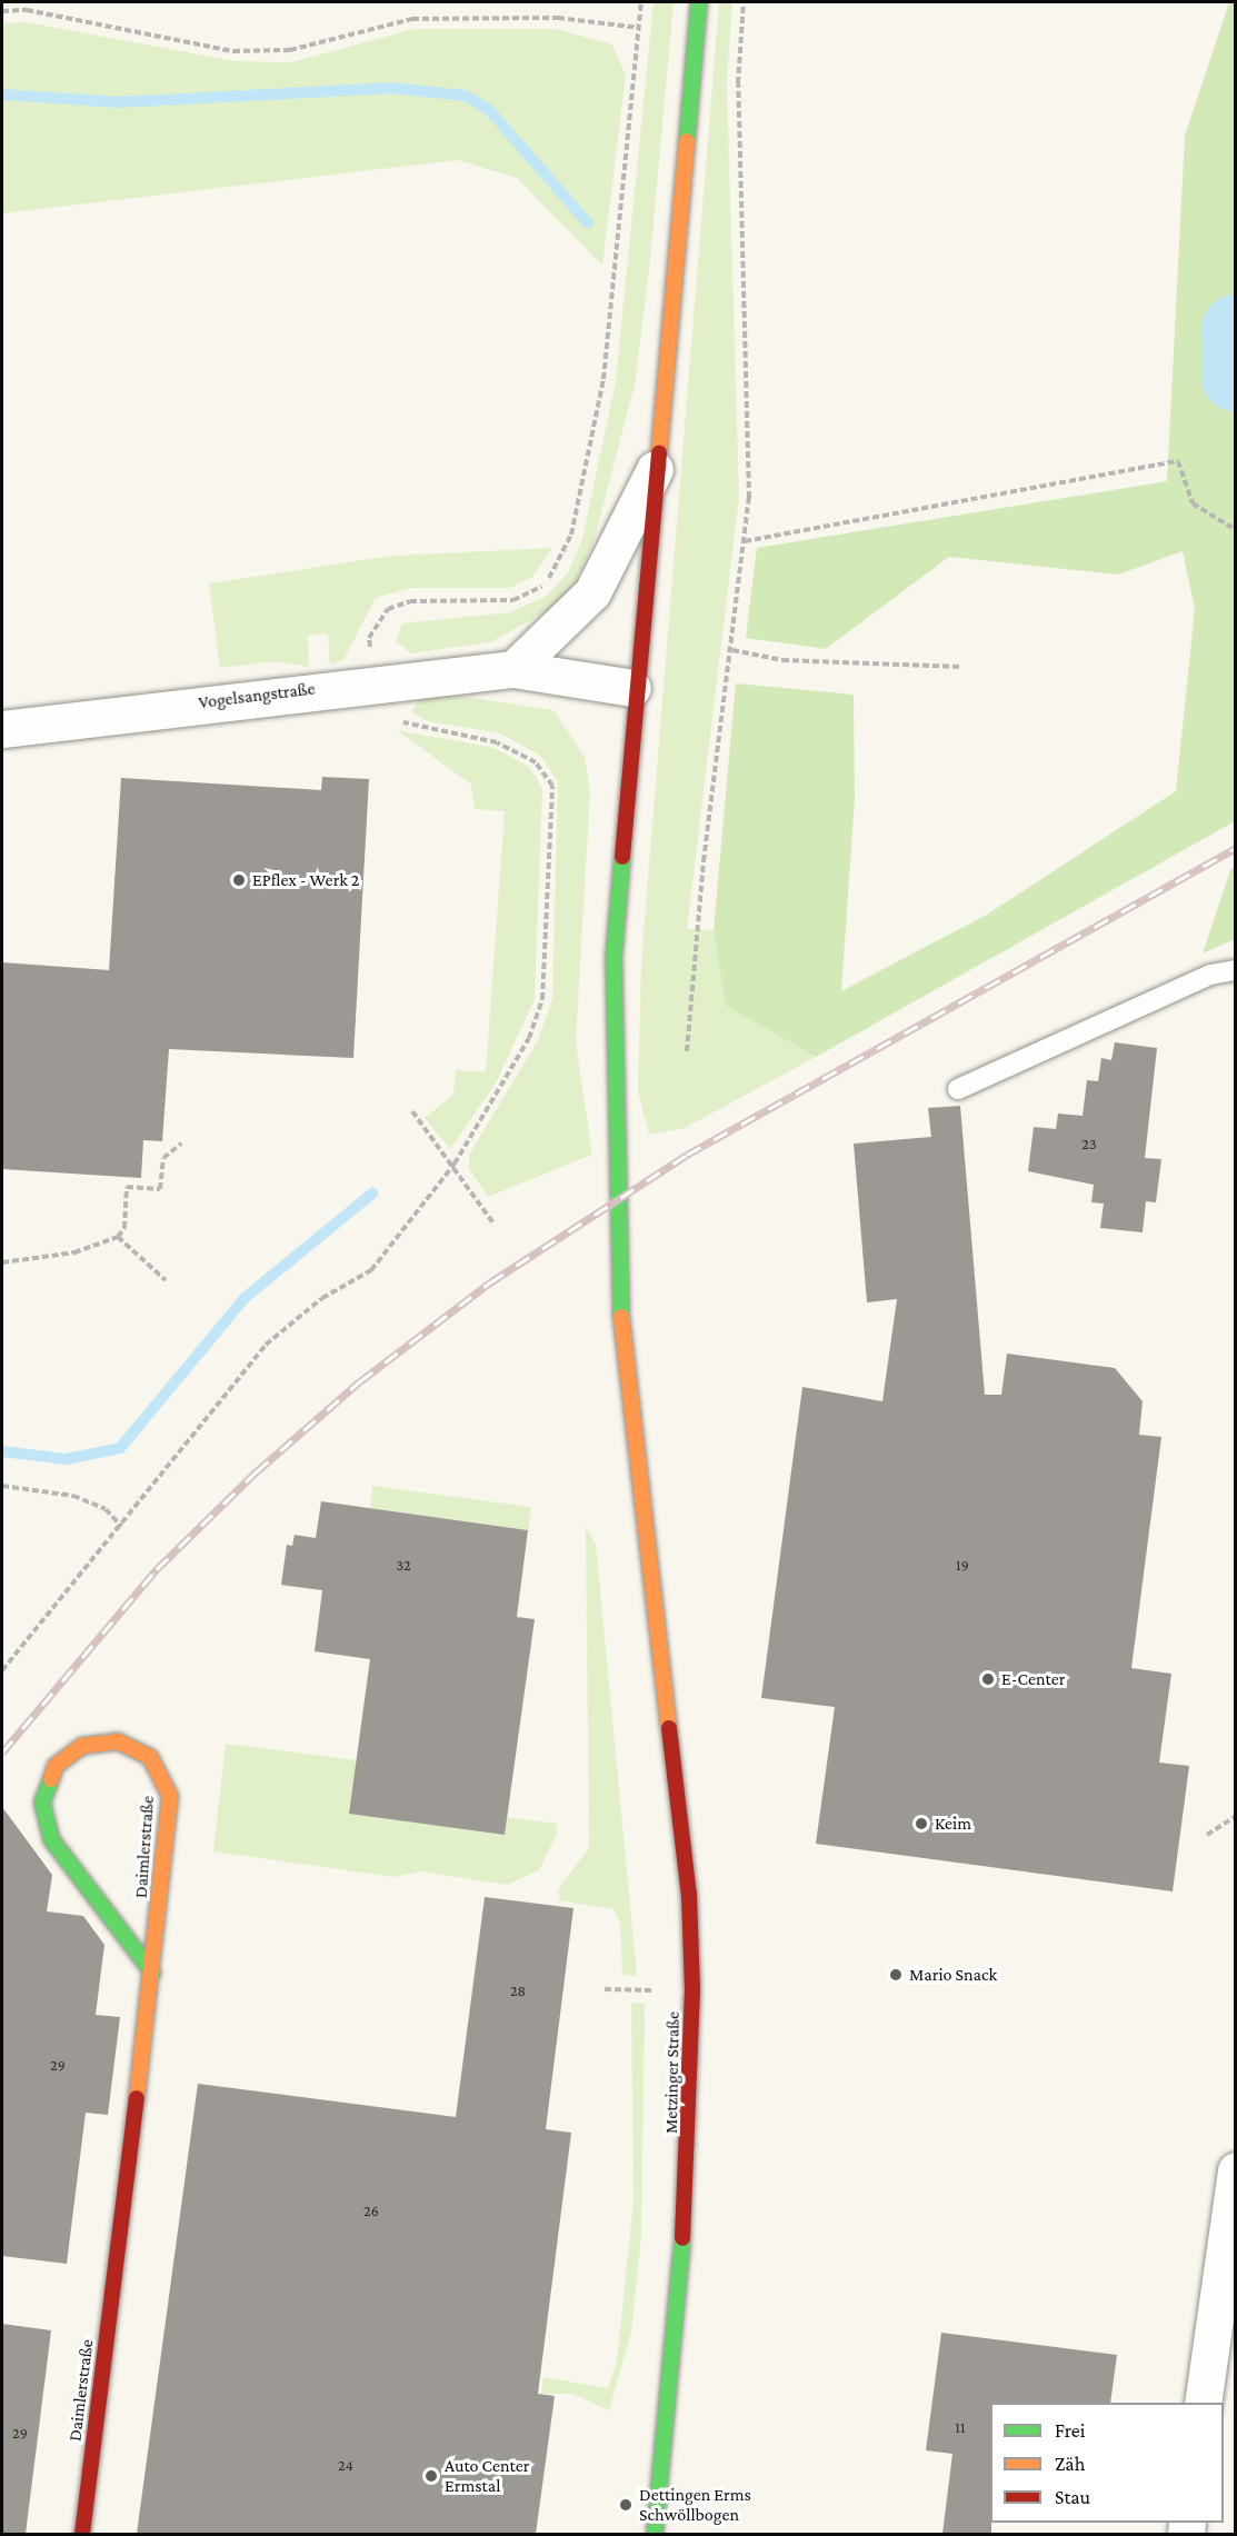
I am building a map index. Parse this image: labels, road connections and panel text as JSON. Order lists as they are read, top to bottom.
{
  "streets": {
    "street": ["Vogelsangstraße", "Daimlerstraße", "Metzinger Straße"]
  },
  "crossings": [
    ["Vogelsangstraße", "Metzinger Straße"]
  ],
  "places": [
    "EPflex - Werk 2",
    "E-Center",
    "Keim",
    "Mario Snack",
    "Auto Center Ermstal",
    "Dettingen Erms Schwöllbogen"
  ],
  "house_numbers": [
    "23",
    "32",
    "19",
    "28",
    "29",
    "26",
    "11",
    "29",
    "24"
  ],
  "legend": ["Frei", "Zäh", "Stau"]
}
